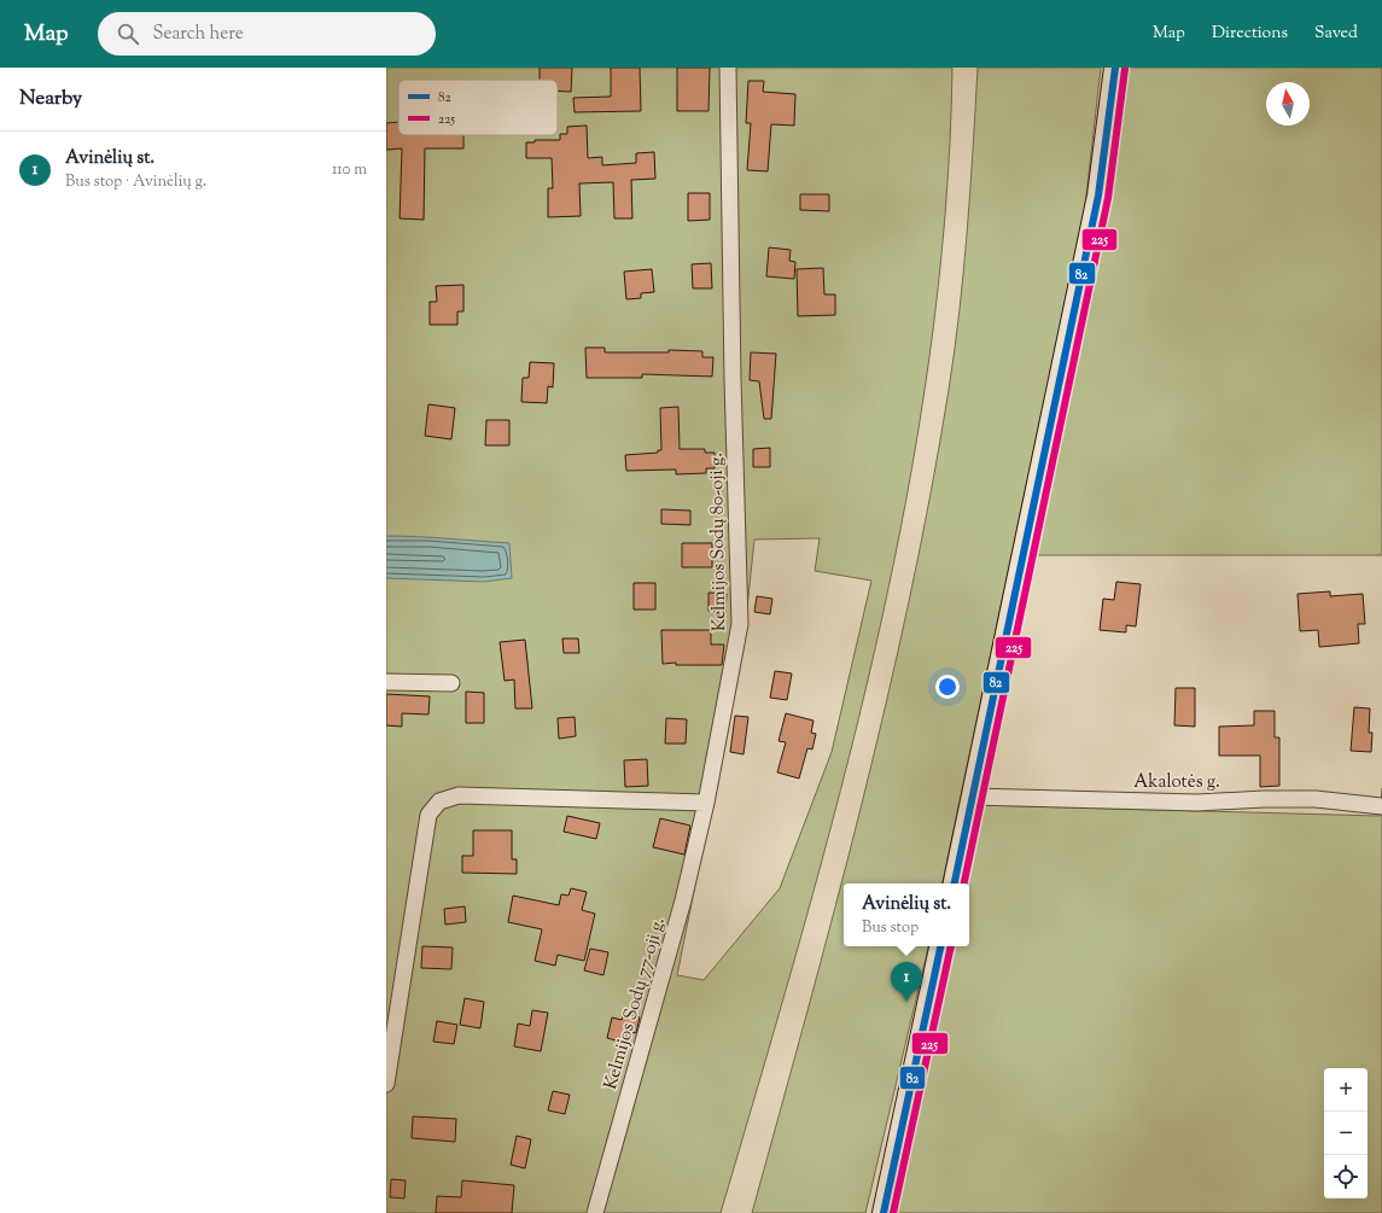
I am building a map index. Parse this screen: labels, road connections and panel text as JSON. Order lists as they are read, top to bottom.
{
  "streets": {
    "street": ["Kelmijos Sodų 80-oji g.", "Akalotės g.", "Kelmijos Sodų 77-oji g."]
  },
  "crossings": [
    ["Kelmijos Sodų 80-oji g.", "Kelmijos Sodų 77-oji g."]
  ],
  "lines": ["transit line 82", "transit line 225"],
  "legend": ["82", "225"],
  "north": "top",
  "page": {
    "header": "Map",
    "search": "Search here",
    "nav": ["Map", "Directions", "Saved"],
    "heading": "Nearby",
    "list": [
      {
        "mark": "1",
        "name": "Avinėlių st.",
        "note": "Bus stop · Avinėlių g.",
        "value": "110 m"
      }
    ],
    "popup": ["Avinėlių st.", "Bus stop"],
    "pins": "1",
    "map_buttons": ["+", "−"]
  }
}
